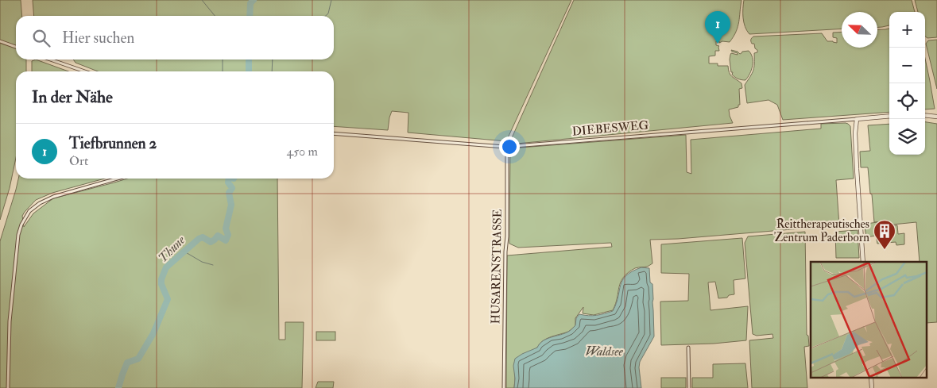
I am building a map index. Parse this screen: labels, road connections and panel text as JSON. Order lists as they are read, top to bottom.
{
  "streets": {
    "street": ["DIEBESWEG", "HUSARENSTRASSE"]
  },
  "crossings": [
    ["DIEBESWEG", "HUSARENSTRASSE"]
  ],
  "water": ["Thune", "Waldsee"],
  "places": {
    "building": ["Reittherapeutisches Zentrum Paderborn"]
  },
  "north": "top left",
  "page": {
    "pins": "1",
    "map_buttons": ["+", "−"],
    "search": "Hier suchen",
    "heading": "In der Nähe",
    "list": [
      {
        "mark": "1",
        "name": "Tiefbrunnen 2",
        "note": "Ort",
        "value": "450 m"
      }
    ]
  }
}
